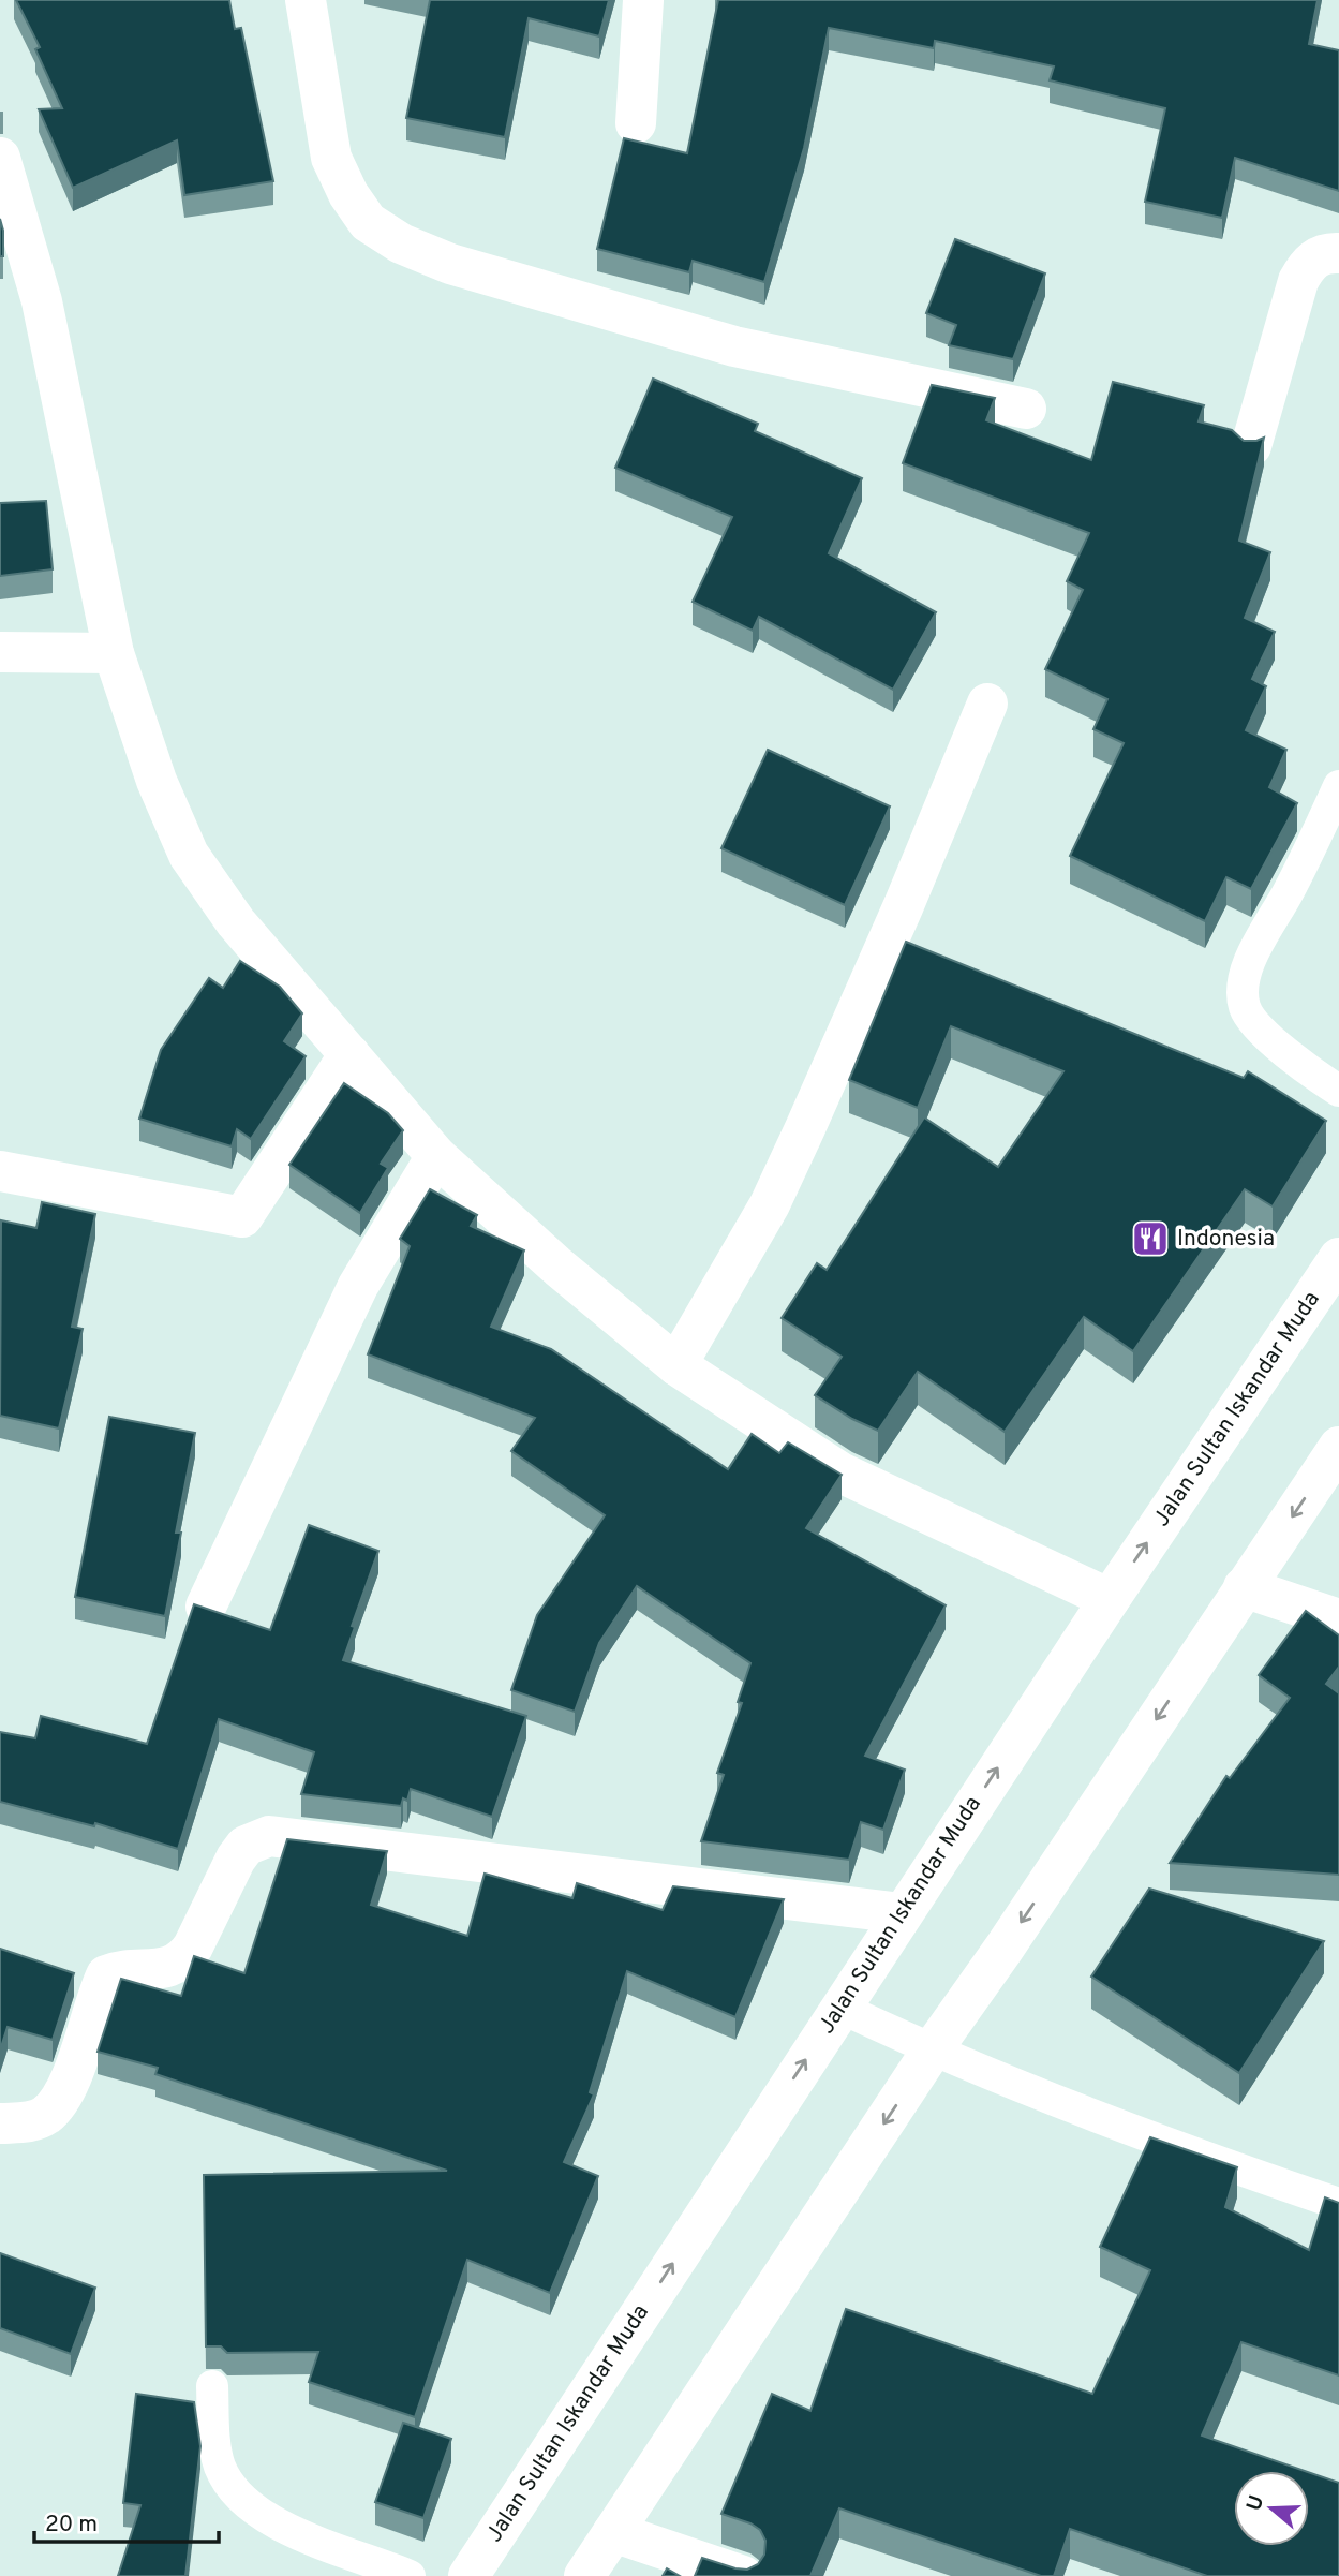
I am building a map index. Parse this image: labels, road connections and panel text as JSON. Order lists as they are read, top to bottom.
{
  "streets": {
    "main road": ["Jalan Sultan Iskandar Muda"]
  },
  "places": {
    "restaurant": ["Indonesia"]
  },
  "scale_bar": "20 m",
  "north": "left"
}
